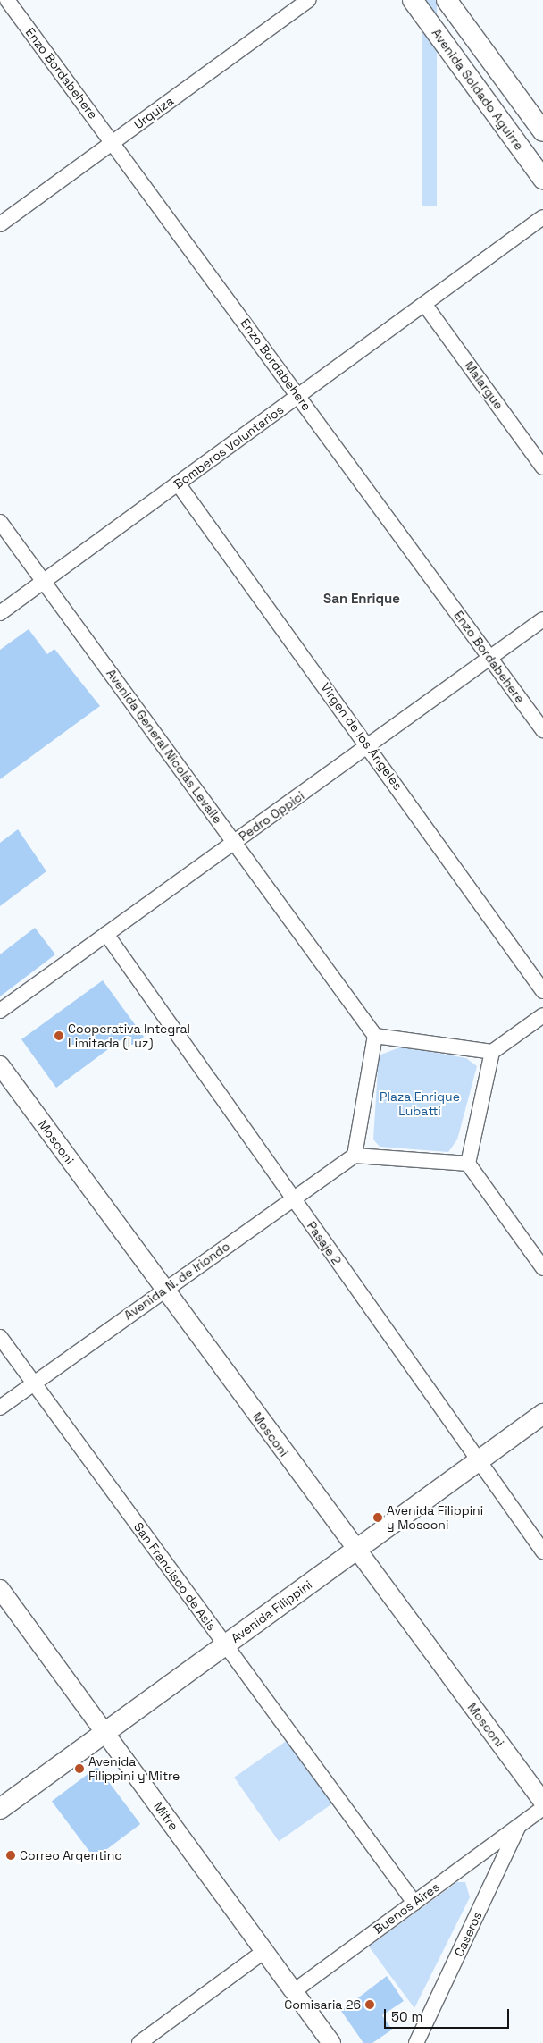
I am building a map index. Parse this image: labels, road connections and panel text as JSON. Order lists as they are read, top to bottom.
{
  "streets": {
    "main road": ["Avenida Soldado Aguirre", "Avenida Filippini"],
    "street": [
      "Enzo Bordabehere",
      "Urquiza",
      "Malargue",
      "Bomberos Voluntarios",
      "Virgen de los Ángeles",
      "Avenida General Nicolás Levalle",
      "Pedro Oppici",
      "Mosconi",
      "Pasaje 2",
      "Avenida N. de Iriondo",
      "San Francisco de Asis",
      "Mitre",
      "Buenos Aires",
      "Caseros"
    ]
  },
  "crossings": [
    ["Enzo Bordabehere", "Urquiza"],
    ["Enzo Bordabehere", "Bomberos Voluntarios"],
    ["Enzo Bordabehere", "Pedro Oppici"],
    ["Malargue", "Bomberos Voluntarios"],
    ["Bomberos Voluntarios", "Virgen de los Ángeles"],
    ["Bomberos Voluntarios", "Avenida General Nicolás Levalle"],
    ["Virgen de los Ángeles", "Pedro Oppici"],
    ["Avenida General Nicolás Levalle", "Pedro Oppici"],
    ["Pedro Oppici", "Pasaje 2"],
    ["Mosconi", "Avenida N. de Iriondo"],
    ["Mosconi", "Avenida Filippini"],
    ["Pasaje 2", "Avenida N. de Iriondo"],
    ["Pasaje 2", "Avenida Filippini"],
    ["Avenida N. de Iriondo", "San Francisco de Asis"],
    ["San Francisco de Asis", "Avenida Filippini"],
    ["San Francisco de Asis", "Buenos Aires"],
    ["Avenida Filippini", "Mitre"],
    ["Mitre", "Buenos Aires"],
    ["Buenos Aires", "Caseros"]
  ],
  "districts": ["San Enrique"],
  "parks": ["Plaza Enrique Lubatti"],
  "places": [
    "Cooperativa Integral Limitada (Luz)",
    "Avenida Filippini y Mosconi",
    "Avenida Filippini y Mitre",
    "Correo Argentino",
    "Comisaria 26"
  ],
  "scale_bar": "50 m"
}
